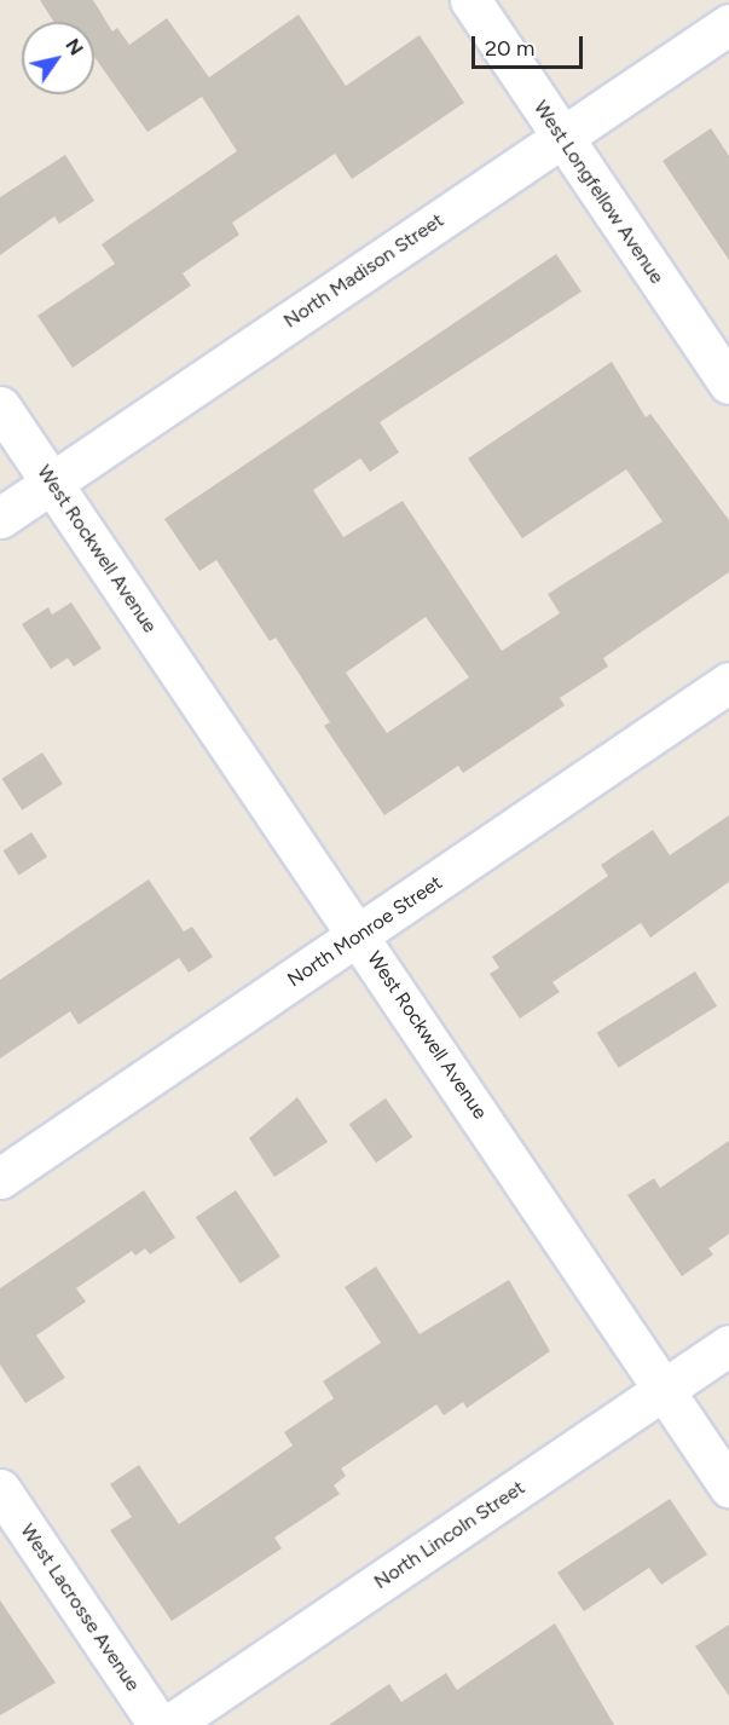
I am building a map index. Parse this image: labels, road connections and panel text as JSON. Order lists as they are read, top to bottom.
{
  "streets": {
    "street": [
      "West Longfellow Avenue",
      "North Madison Street",
      "West Rockwell Avenue",
      "North Monroe Street",
      "North Lincoln Street",
      "West Lacrosse Avenue"
    ]
  },
  "crossings": [
    ["West Longfellow Avenue", "North Madison Street"],
    ["North Madison Street", "West Rockwell Avenue"],
    ["West Rockwell Avenue", "North Monroe Street"],
    ["West Rockwell Avenue", "North Lincoln Street"]
  ],
  "scale_bar": "20 m",
  "north": "top right"
}
